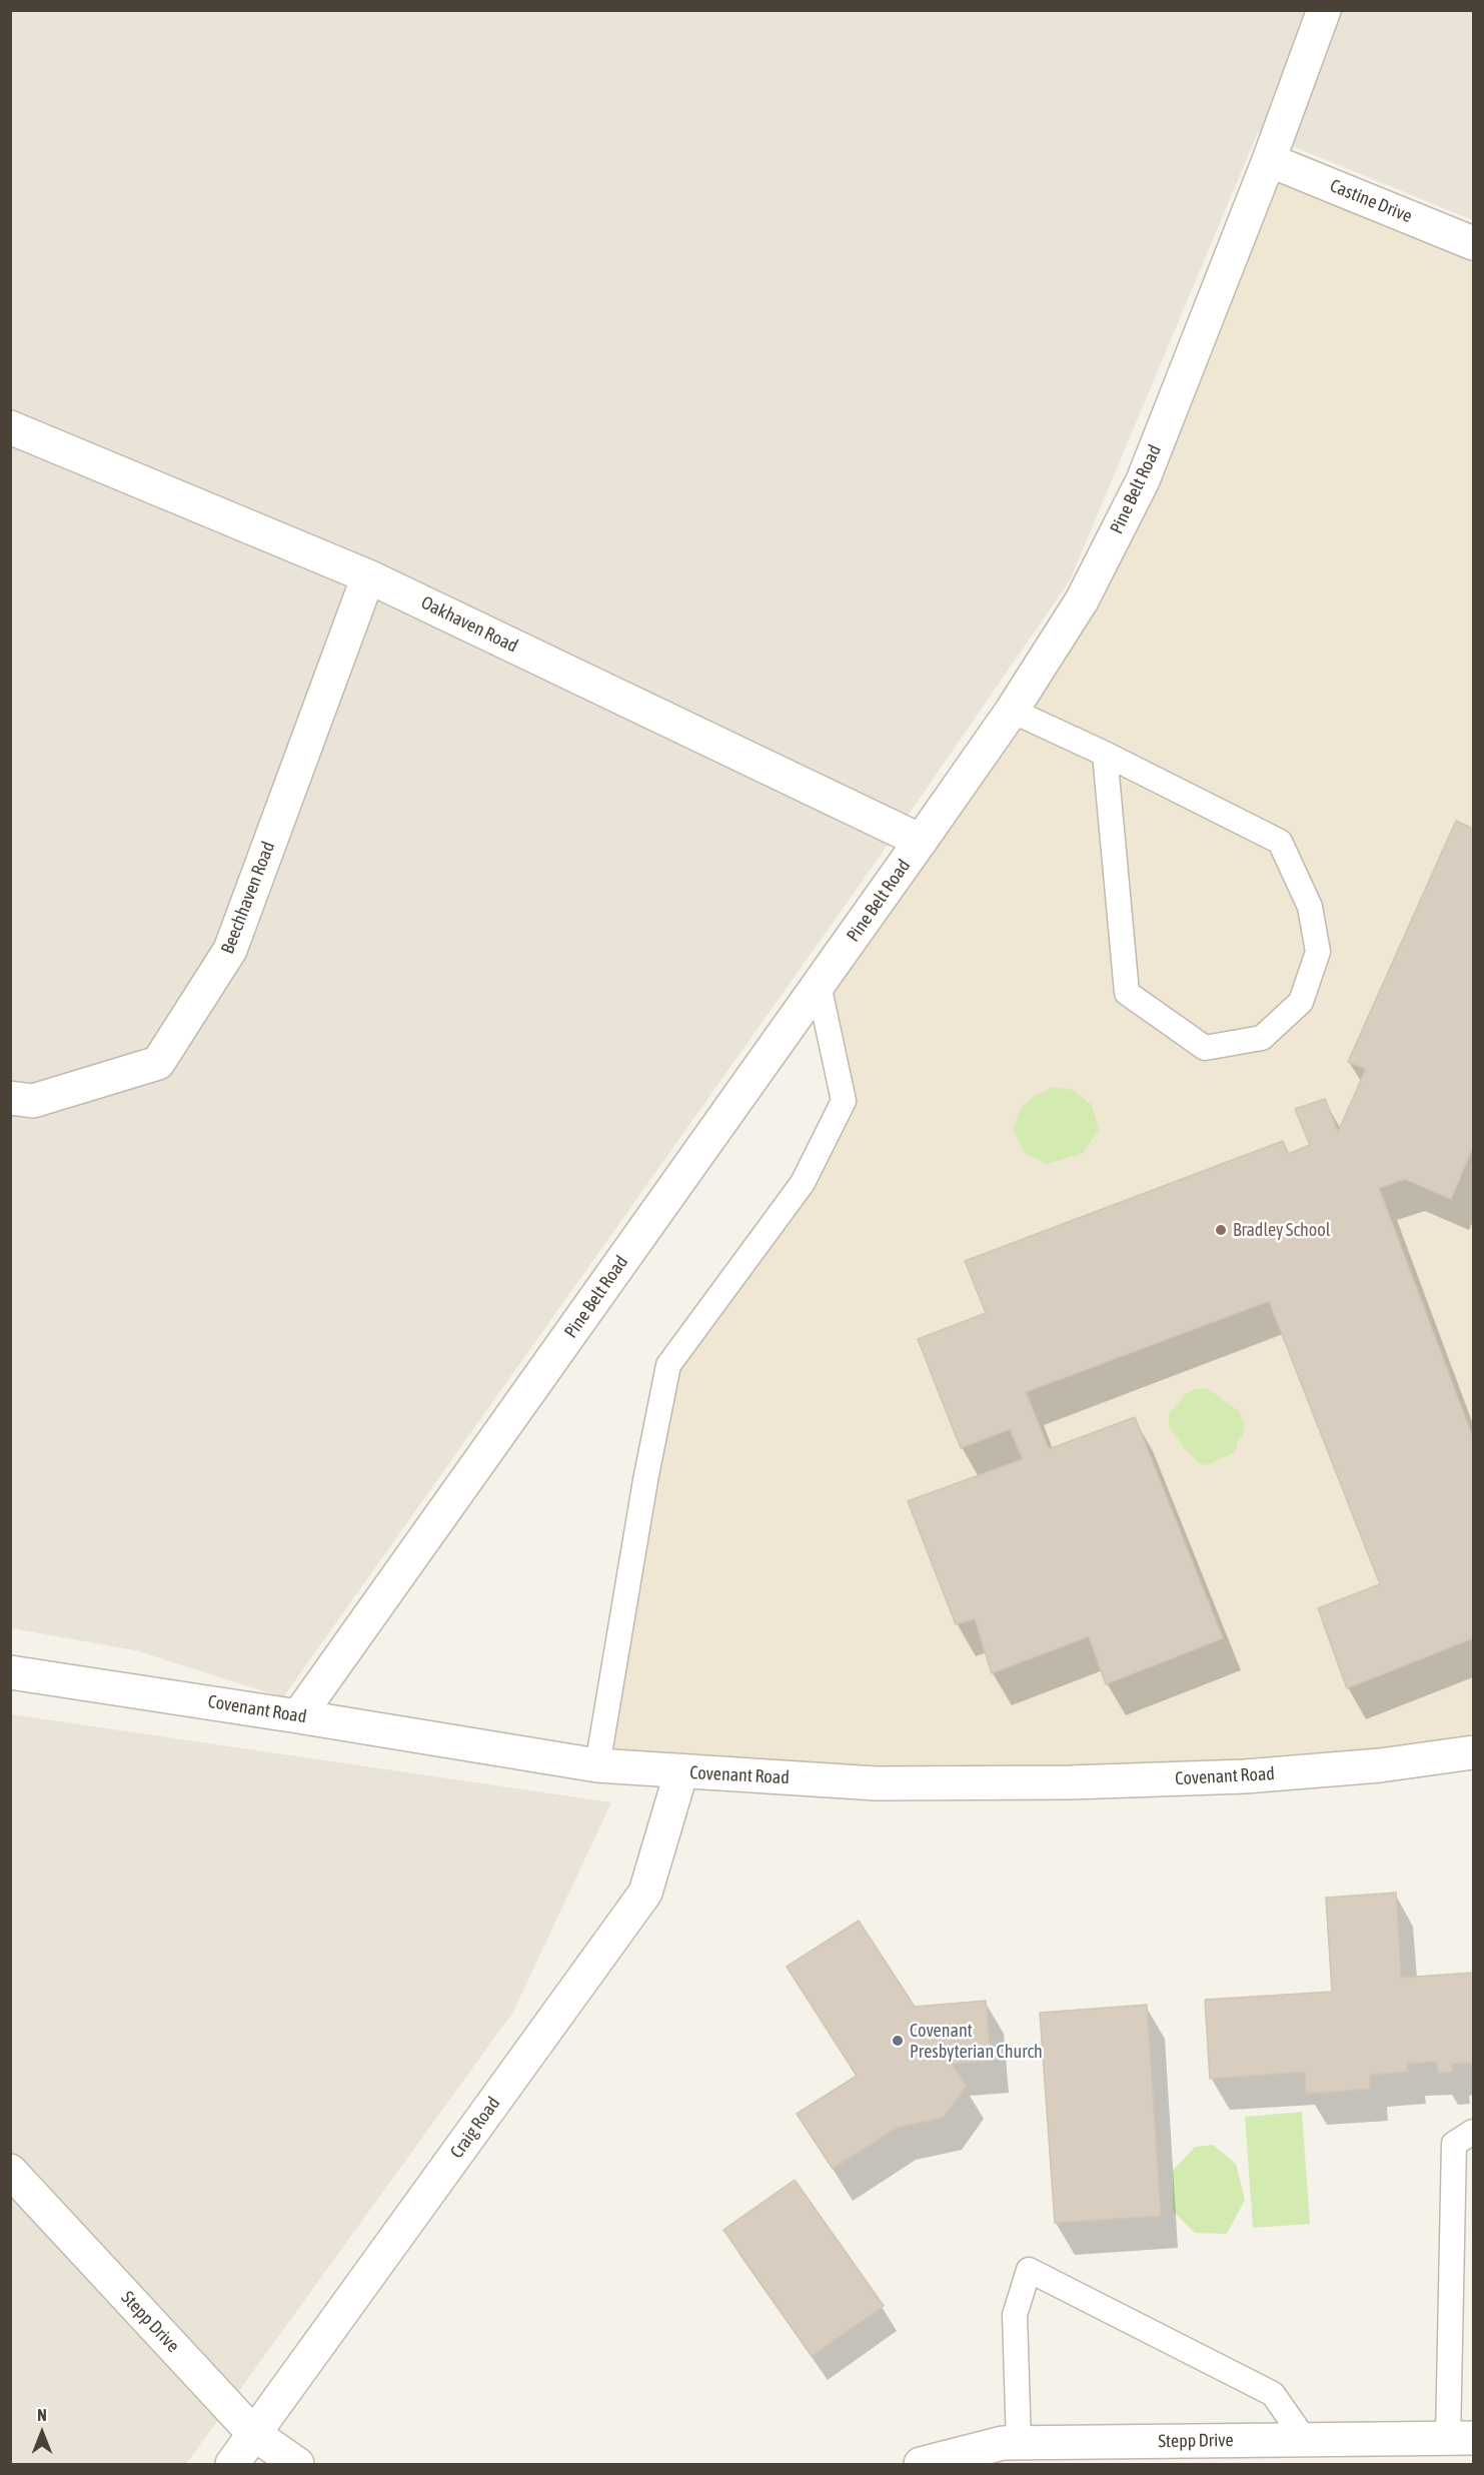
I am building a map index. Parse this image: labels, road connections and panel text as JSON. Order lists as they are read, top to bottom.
{
  "streets": {
    "street": [
      "Castine Drive",
      "Pine Belt Road",
      "Oakhaven Road",
      "Beechhaven Road",
      "Covenant Road",
      "Craig Road",
      "Stepp Drive"
    ]
  },
  "crossings": [
    ["Castine Drive", "Pine Belt Road"],
    ["Pine Belt Road", "Oakhaven Road"],
    ["Pine Belt Road", "Covenant Road"],
    ["Oakhaven Road", "Beechhaven Road"],
    ["Covenant Road", "Craig Road"],
    ["Craig Road", "Stepp Drive"]
  ],
  "places": ["Bradley School", "Covenant Presbyterian Church"],
  "north": "top"
}
